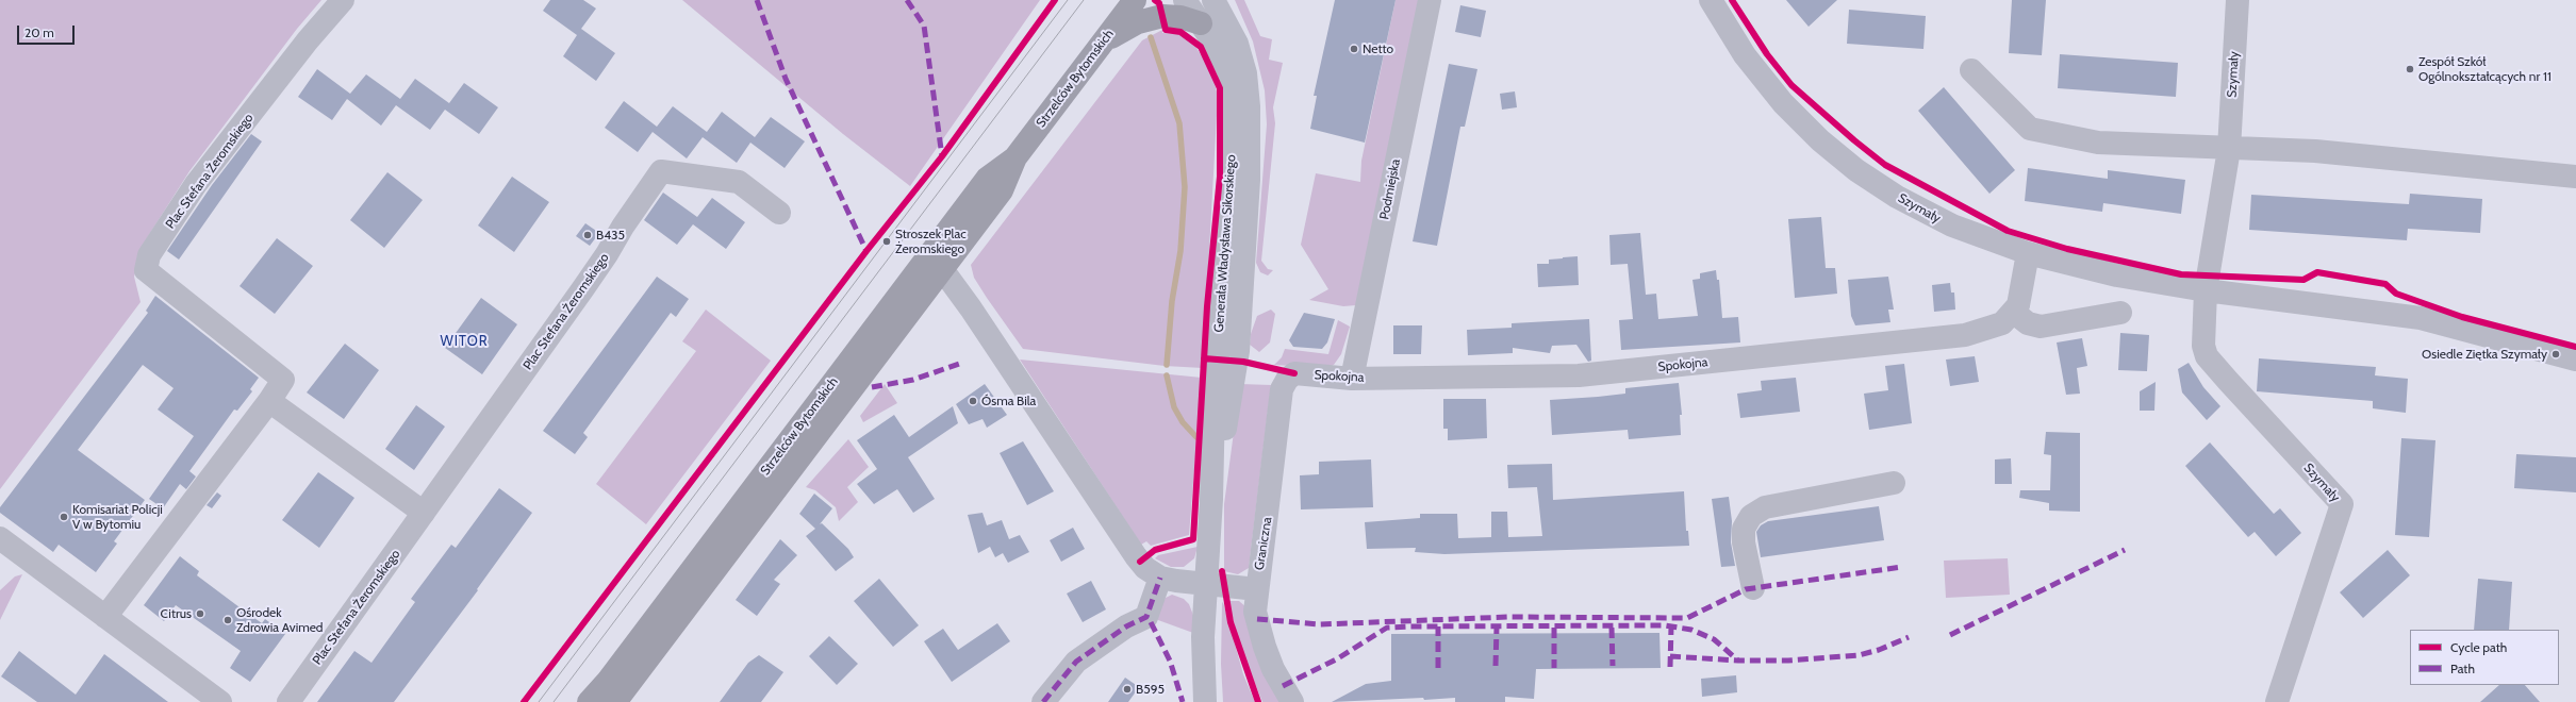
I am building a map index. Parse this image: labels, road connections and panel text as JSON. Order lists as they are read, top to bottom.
{
  "streets": {
    "highway": ["Strzelców Bytomskich"],
    "street": [
      "Szymały",
      "Plac Stefana Żeromskiego",
      "Podmiejska",
      "Generała Władysława Sikorskiego",
      "Spokojna",
      "Graniczna"
    ]
  },
  "crossings": [
    ["Szymały", "Spokojna"],
    ["Podmiejska", "Spokojna"],
    ["Spokojna", "Graniczna"]
  ],
  "districts": ["WITOR"],
  "places": [
    "Netto",
    "Zespół Szkół Ogólnokształcących nr 11",
    "B435",
    "Stroszek Plac Żeromskiego",
    "Osiedle Ziętka Szymały",
    "Ósma Bila",
    "Komisariat Policji V w Bytomiu",
    "Citrus",
    "Ośrodek Zdrowia Avimed",
    "B595"
  ],
  "legend": ["Cycle path", "Path"],
  "scale_bar": "20 m"
}
